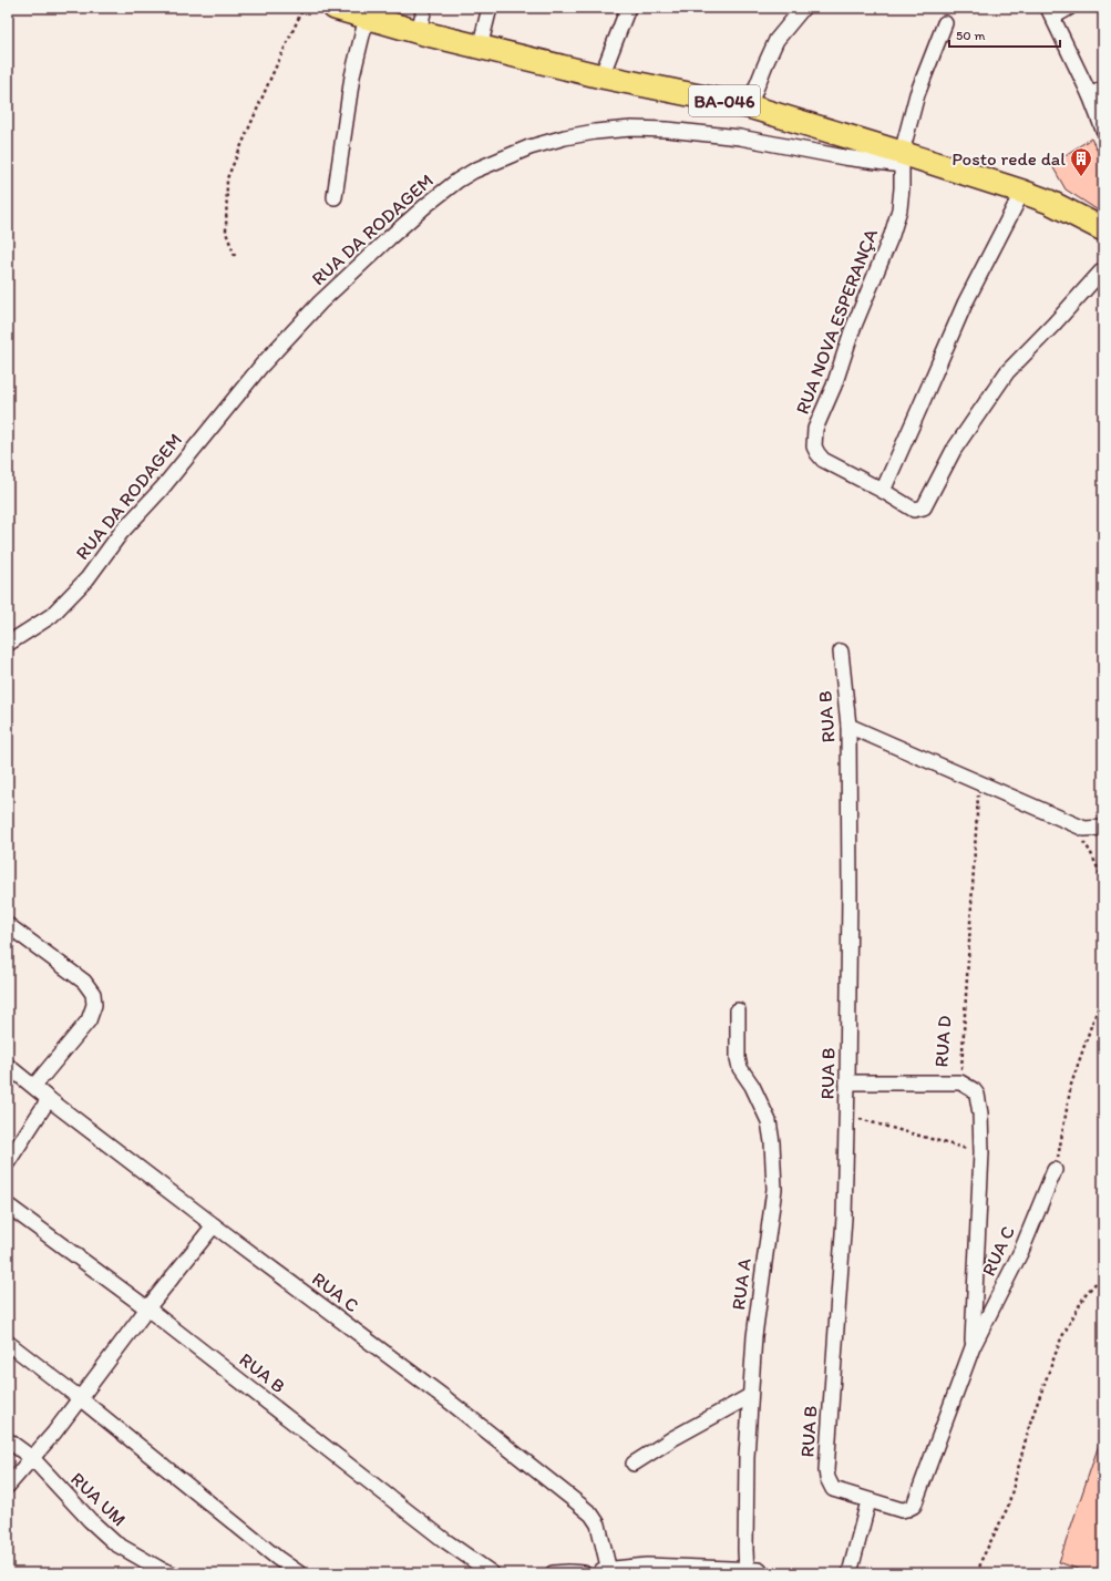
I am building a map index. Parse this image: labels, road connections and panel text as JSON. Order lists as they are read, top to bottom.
{
  "streets": {
    "main road": ["BA-046"],
    "street": [
      "RUA DA RODAGEM",
      "RUA NOVA ESPERANÇA",
      "RUA B",
      "RUA D",
      "RUA C",
      "RUA A",
      "RUA UM"
    ]
  },
  "crossings": [
    ["BA-046", "RUA DA RODAGEM"],
    ["BA-046", "RUA NOVA ESPERANÇA"],
    ["RUA DA RODAGEM", "RUA NOVA ESPERANÇA"],
    ["RUA B", "RUA C"],
    ["RUA D", "RUA C"]
  ],
  "places": {
    "building": ["Posto rede dal"]
  },
  "scale_bar": "50 m"
}
